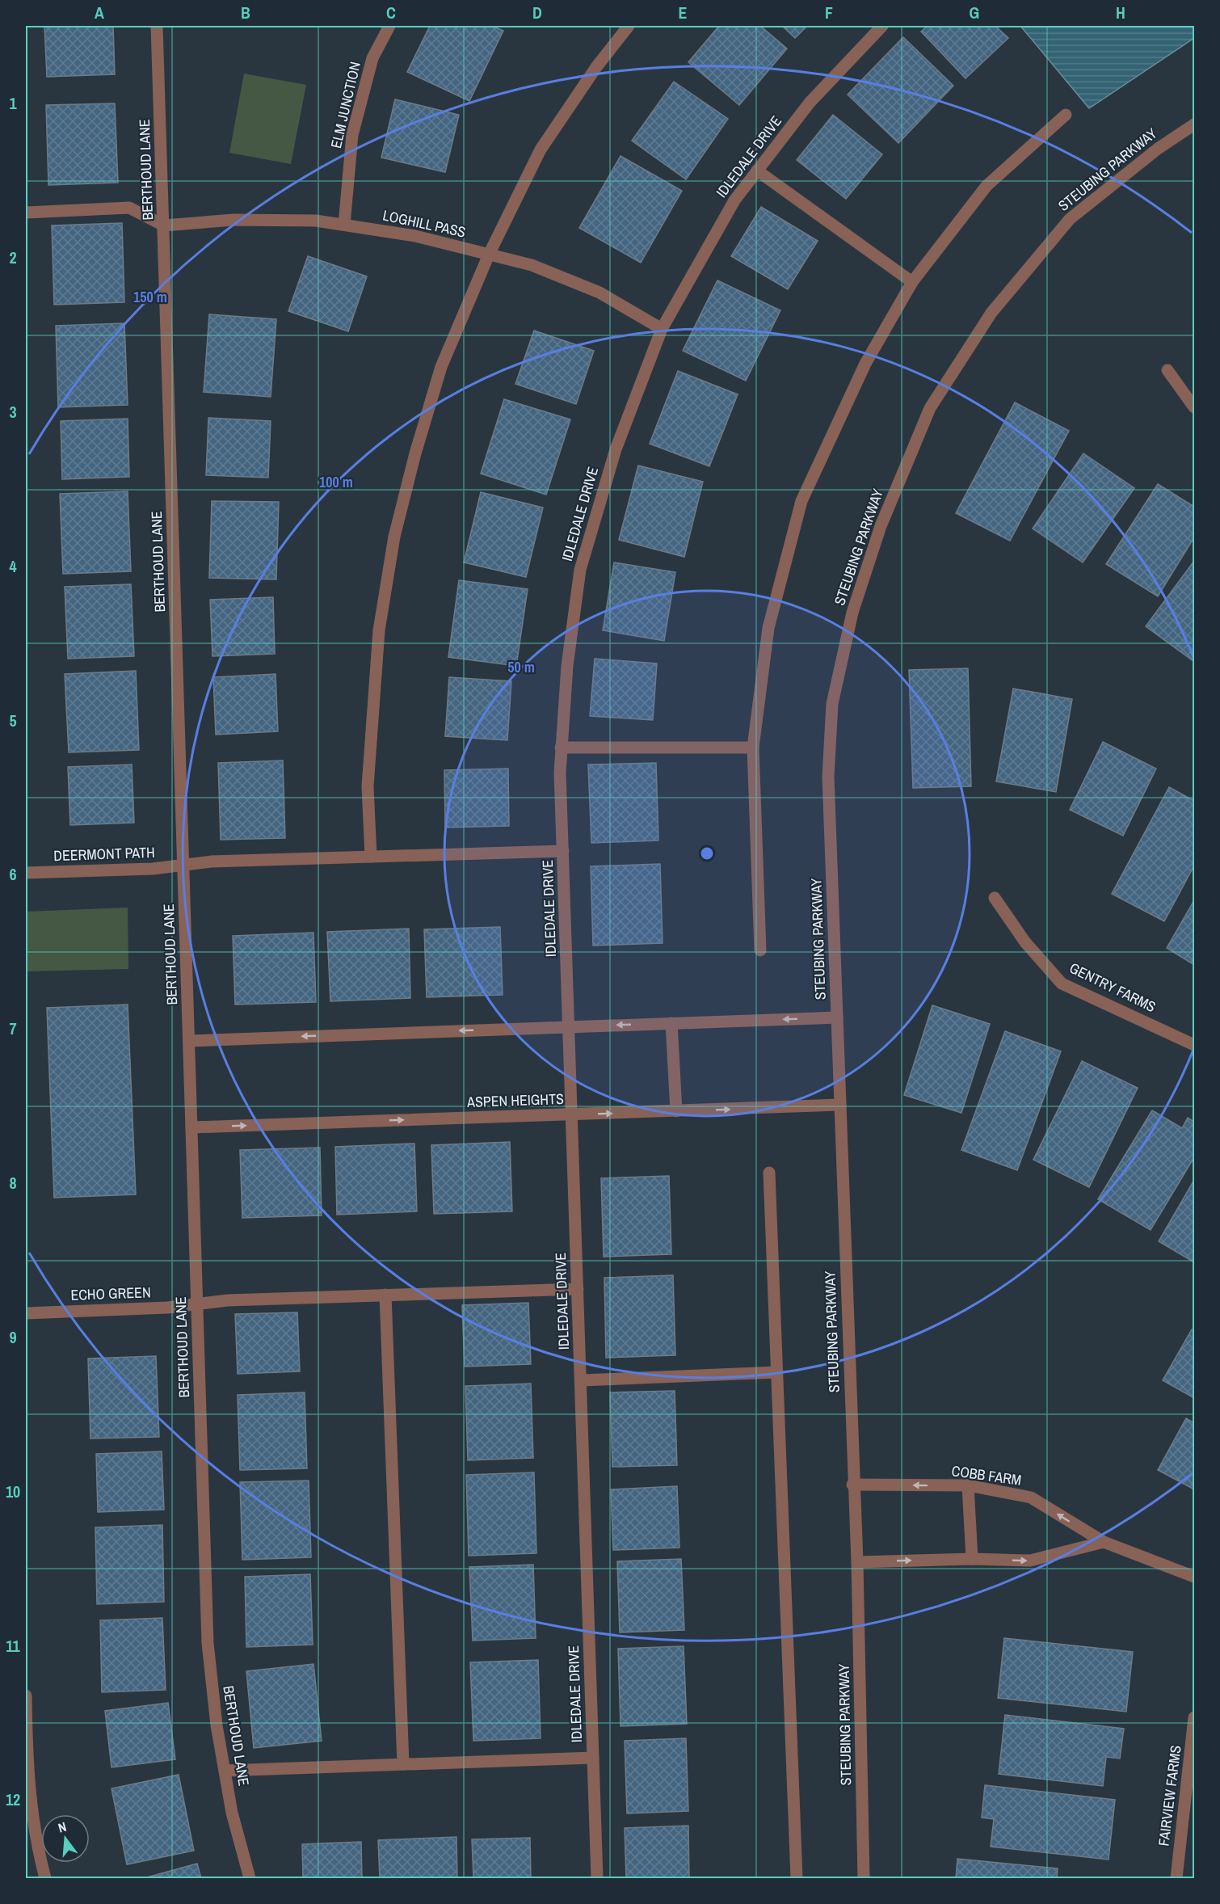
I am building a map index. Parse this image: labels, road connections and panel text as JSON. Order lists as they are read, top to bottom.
{
  "streets": {
    "street": [
      "ELM JUNCTION",
      "IDLEDALE DRIVE",
      "BERTHOUD LANE",
      "STEUBING PARKWAY",
      "LOGHILL PASS",
      "DEERMONT PATH",
      "GENTRY FARMS",
      "ASPEN HEIGHTS",
      "ECHO GREEN",
      "COBB FARM",
      "FAIRVIEW FARMS"
    ]
  },
  "crossings": [
    ["ELM JUNCTION", "LOGHILL PASS"],
    ["IDLEDALE DRIVE", "LOGHILL PASS"],
    ["IDLEDALE DRIVE", "DEERMONT PATH"],
    ["IDLEDALE DRIVE", "ASPEN HEIGHTS"],
    ["IDLEDALE DRIVE", "ECHO GREEN"],
    ["BERTHOUD LANE", "LOGHILL PASS"],
    ["BERTHOUD LANE", "DEERMONT PATH"],
    ["BERTHOUD LANE", "ASPEN HEIGHTS"],
    ["BERTHOUD LANE", "ECHO GREEN"],
    ["STEUBING PARKWAY", "ASPEN HEIGHTS"],
    ["STEUBING PARKWAY", "COBB FARM"]
  ],
  "north": "top",
  "grid": {
    "columns": [
      "A",
      "B",
      "C",
      "D",
      "E",
      "F",
      "G",
      "H"
    ],
    "rows": [
      "1",
      "2",
      "3",
      "4",
      "5",
      "6",
      "7",
      "8",
      "9",
      "10",
      "11",
      "12"
    ]
  },
  "rings": ["150 m", "100 m", "50 m"]
}
